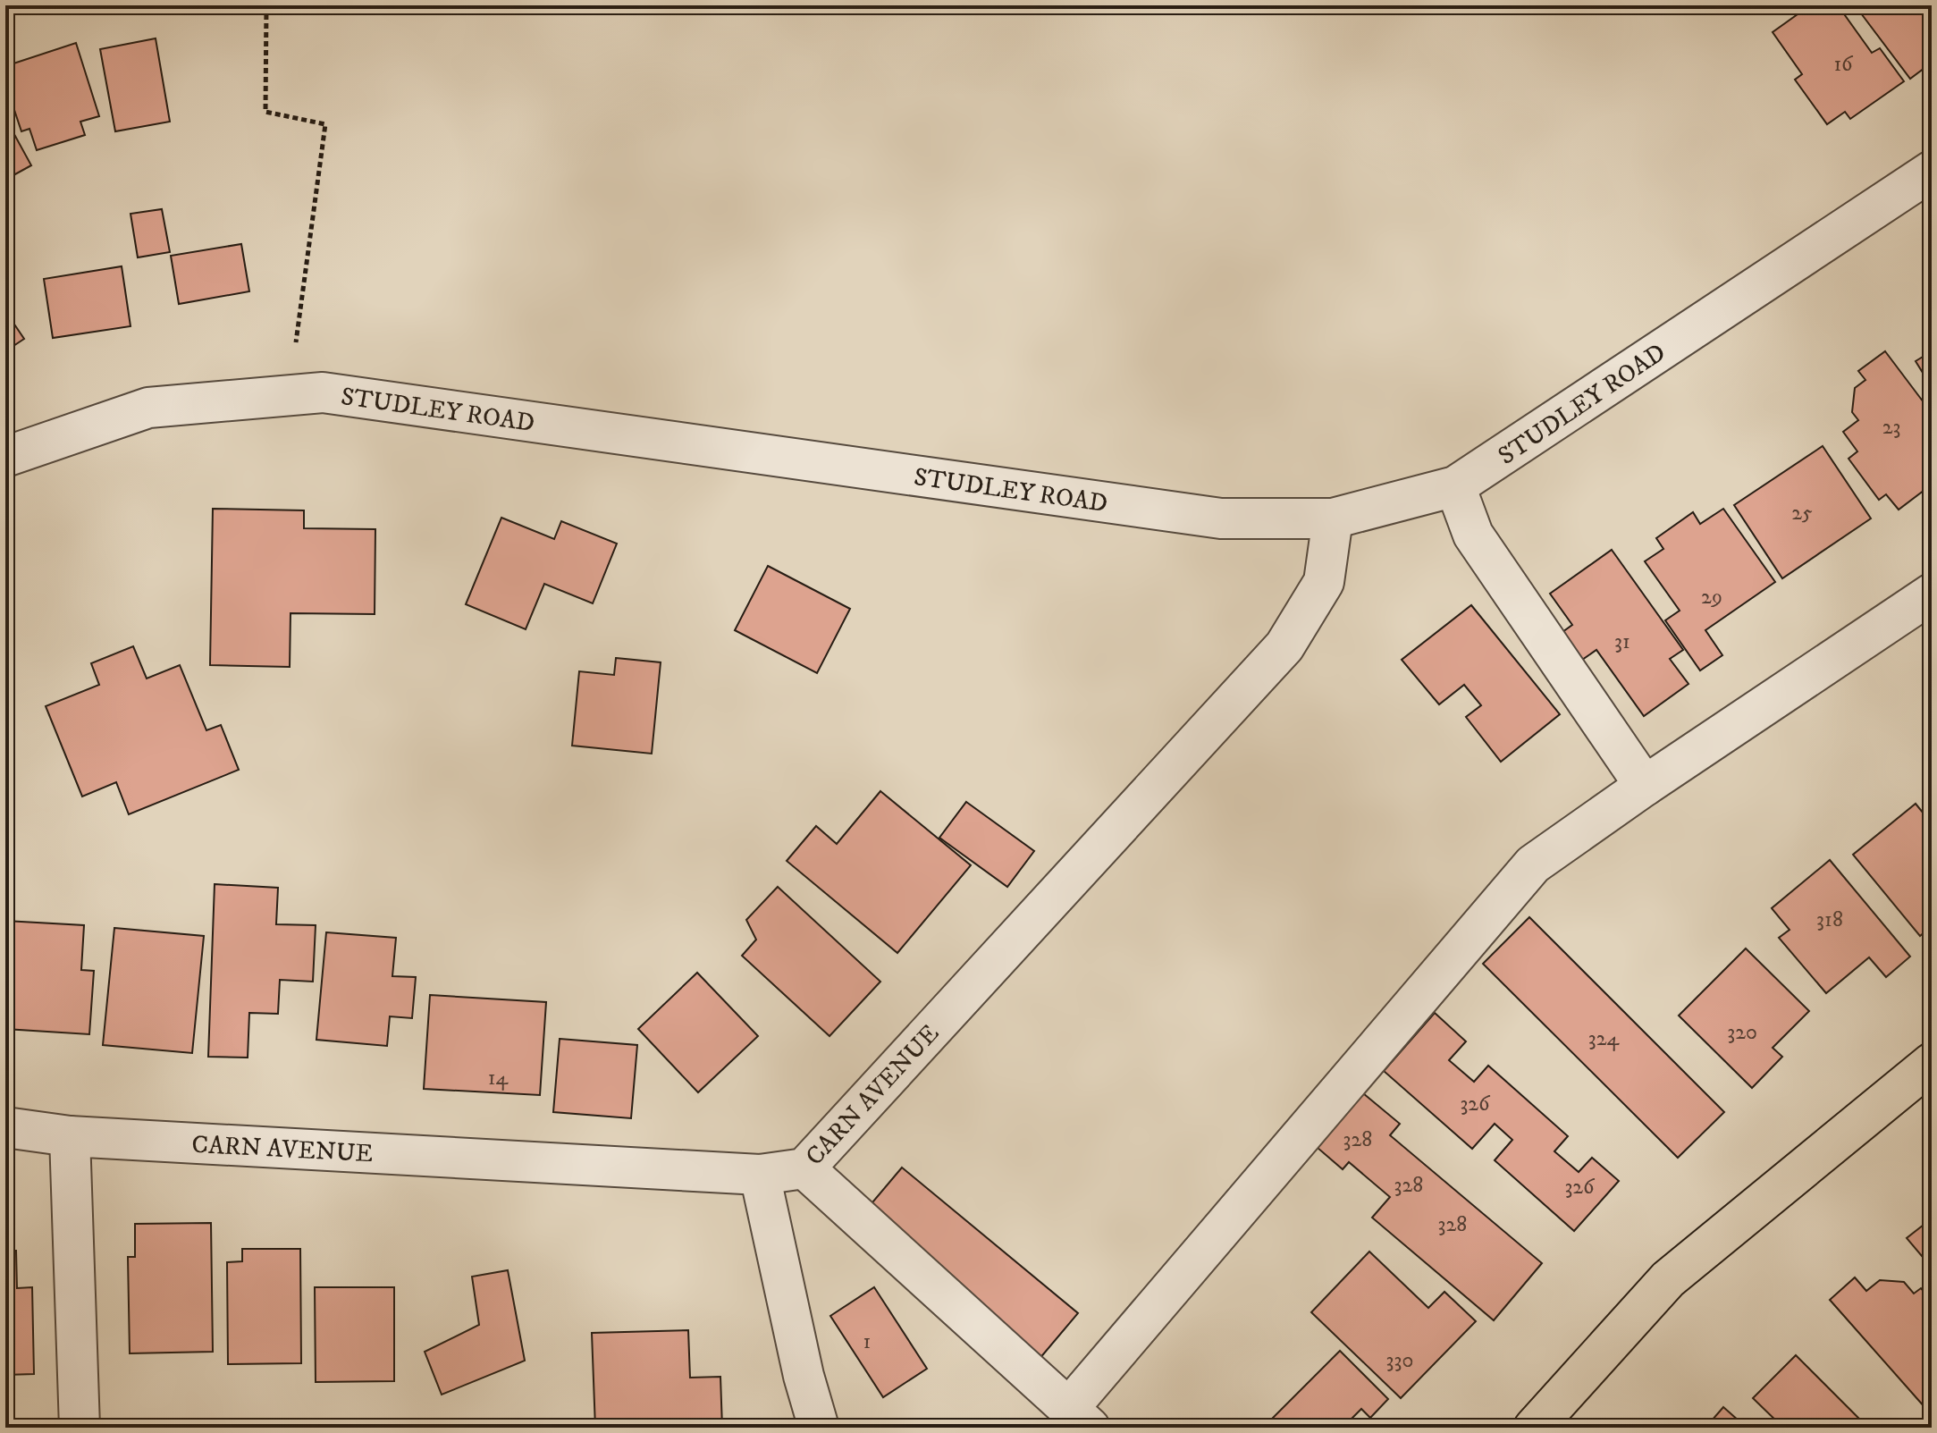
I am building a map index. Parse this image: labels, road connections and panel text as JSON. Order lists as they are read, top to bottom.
{
  "streets": {
    "street": ["STUDLEY ROAD", "CARN AVENUE"]
  },
  "crossings": [
    ["STUDLEY ROAD", "CARN AVENUE"]
  ],
  "house_numbers": [
    "16",
    "23",
    "25",
    "29",
    "31",
    "318",
    "320",
    "324",
    "14",
    "326",
    "328",
    "328",
    "326",
    "328",
    "1",
    "330"
  ]
}
